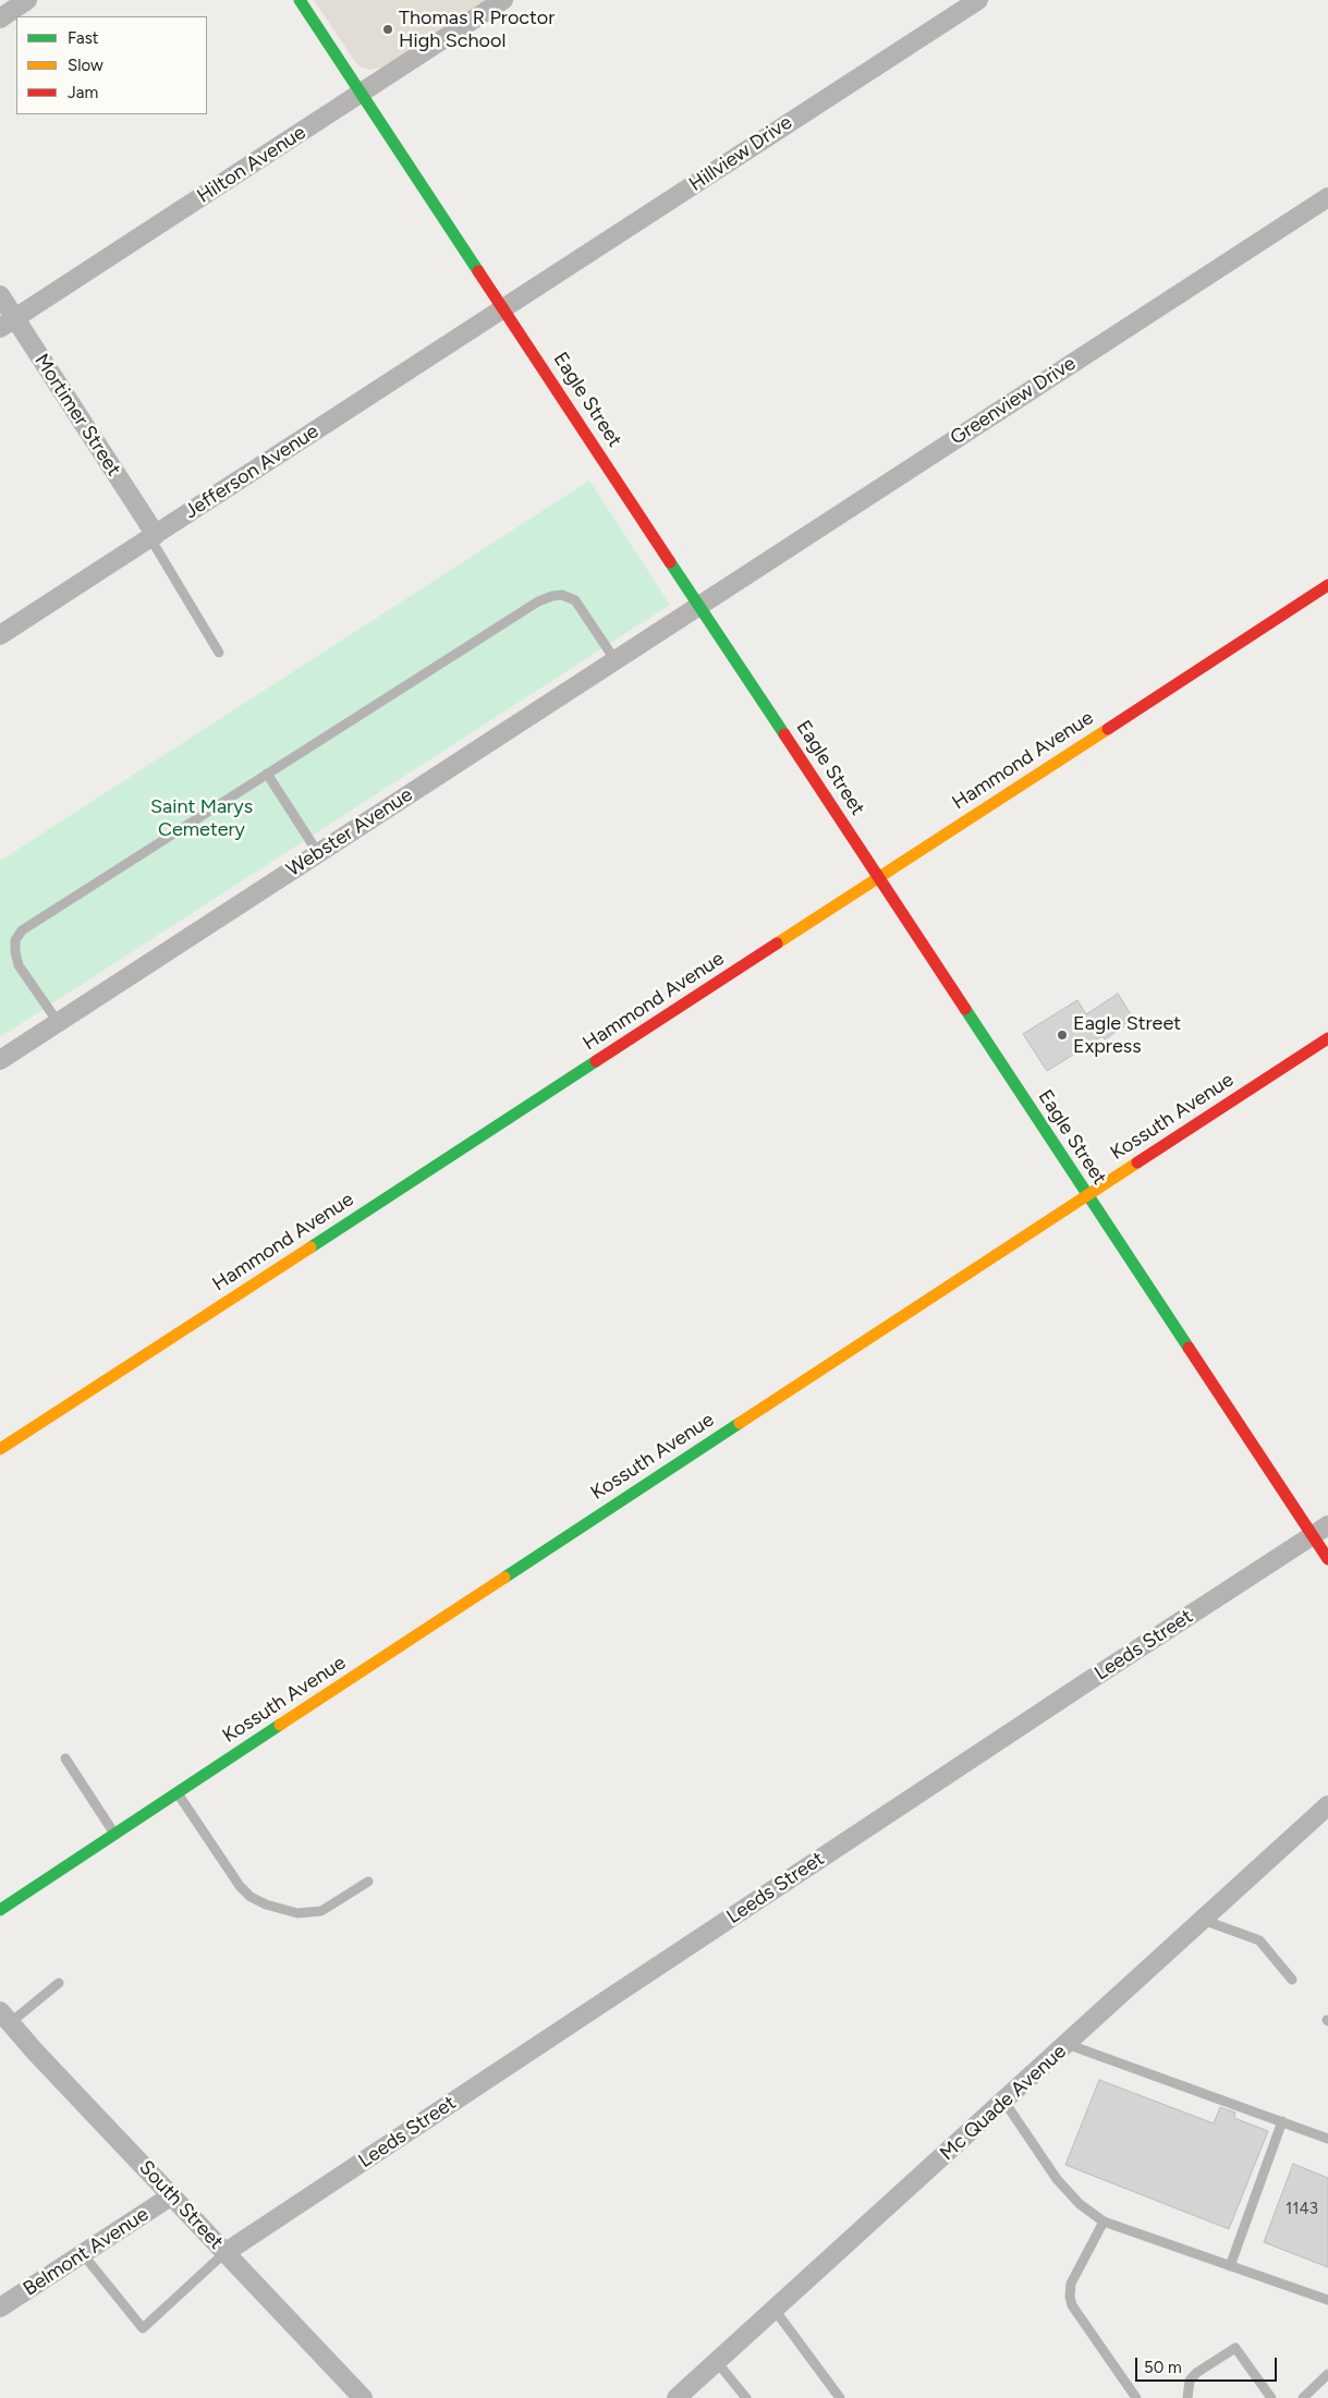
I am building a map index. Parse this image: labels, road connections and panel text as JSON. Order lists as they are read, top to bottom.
{
  "streets": {
    "street": [
      "Hillview Drive",
      "Hilton Avenue",
      "Eagle Street",
      "Greenview Drive",
      "Mortimer Street",
      "Jefferson Avenue",
      "Hammond Avenue",
      "Webster Avenue",
      "Kossuth Avenue",
      "Leeds Street",
      "Mc Quade Avenue",
      "South Street",
      "Belmont Avenue"
    ]
  },
  "crossings": [
    ["Hillview Drive", "Eagle Street"],
    ["Hillview Drive", "Jefferson Avenue"],
    ["Hilton Avenue", "Eagle Street"],
    ["Hilton Avenue", "Mortimer Street"],
    ["Eagle Street", "Greenview Drive"],
    ["Eagle Street", "Jefferson Avenue"],
    ["Eagle Street", "Hammond Avenue"],
    ["Eagle Street", "Webster Avenue"],
    ["Eagle Street", "Kossuth Avenue"],
    ["Eagle Street", "Leeds Street"],
    ["Greenview Drive", "Webster Avenue"],
    ["Mortimer Street", "Jefferson Avenue"],
    ["Leeds Street", "South Street"],
    ["South Street", "Belmont Avenue"]
  ],
  "parks": ["Saint Marys Cemetery"],
  "places": ["Thomas R Proctor High School", "Eagle Street Express"],
  "house_numbers": ["1143"],
  "legend": ["Fast", "Slow", "Jam"],
  "scale_bar": "50 m"
}
